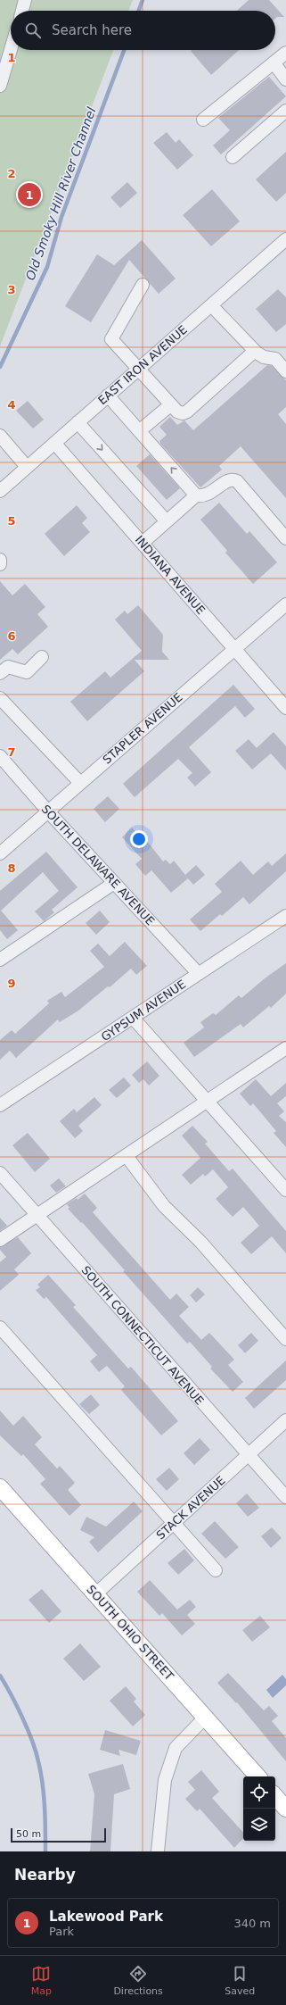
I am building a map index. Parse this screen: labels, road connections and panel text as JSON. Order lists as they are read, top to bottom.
{
  "streets": {
    "main road": ["SOUTH OHIO STREET"],
    "street": [
      "EAST IRON AVENUE",
      "INDIANA AVENUE",
      "STAPLER AVENUE",
      "SOUTH DELAWARE AVENUE",
      "GYPSUM AVENUE",
      "SOUTH CONNECTICUT AVENUE",
      "STACK AVENUE"
    ]
  },
  "crossings": [
    ["EAST IRON AVENUE", "INDIANA AVENUE"],
    ["INDIANA AVENUE", "STAPLER AVENUE"],
    ["STAPLER AVENUE", "SOUTH DELAWARE AVENUE"],
    ["SOUTH DELAWARE AVENUE", "GYPSUM AVENUE"],
    ["SOUTH CONNECTICUT AVENUE", "STACK AVENUE"],
    ["STACK AVENUE", "SOUTH OHIO STREET"]
  ],
  "water": ["Old Smoky Hill River Channel"],
  "scale_bar": "50 m",
  "page": {
    "search": "Search here",
    "pins": "1",
    "scale": "50 m",
    "heading": "Nearby",
    "list": [
      {
        "mark": "1",
        "name": "Lakewood Park",
        "note": "Park",
        "value": "340 m"
      }
    ],
    "nav": ["Map", "Directions", "Saved"]
  },
  "grid": {
    "rows": [
      "1",
      "2",
      "3",
      "4",
      "5",
      "6",
      "7",
      "8",
      "9"
    ]
  }
}
